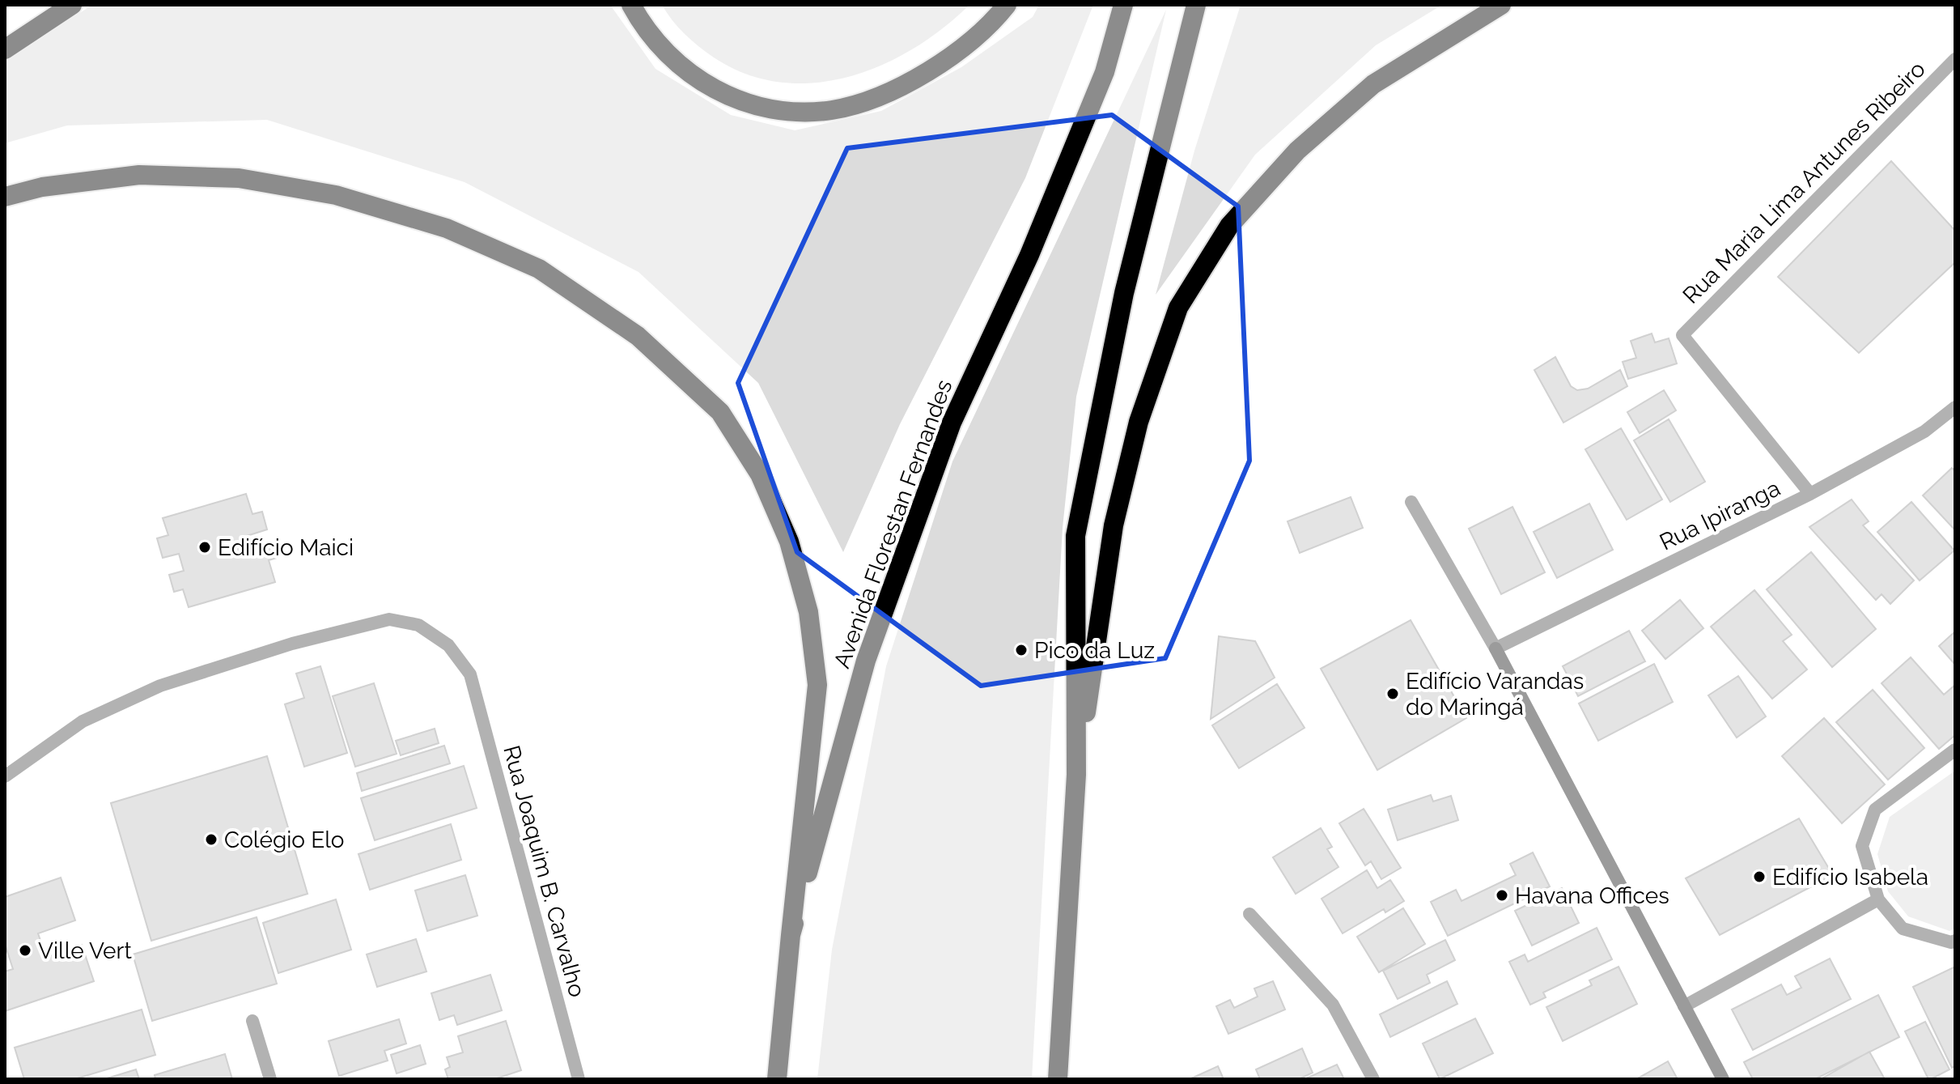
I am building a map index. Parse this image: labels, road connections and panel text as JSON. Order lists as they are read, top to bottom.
{
  "streets": {
    "highway": ["Avenida Florestan Fernandes"],
    "street": ["Rua Maria Lima Antunes Ribeiro", "Rua Ipiranga", "Rua Joaquim B. Carvalho"]
  },
  "crossings": [
    ["Rua Maria Lima Antunes Ribeiro", "Rua Ipiranga"]
  ],
  "places": [
    "Edifício Maici",
    "Pico da Luz",
    "Edifício Varandas do Maringá",
    "Colégio Elo",
    "Edifício Isabela",
    "Havana Offices",
    "Ville Vert"
  ]
}
